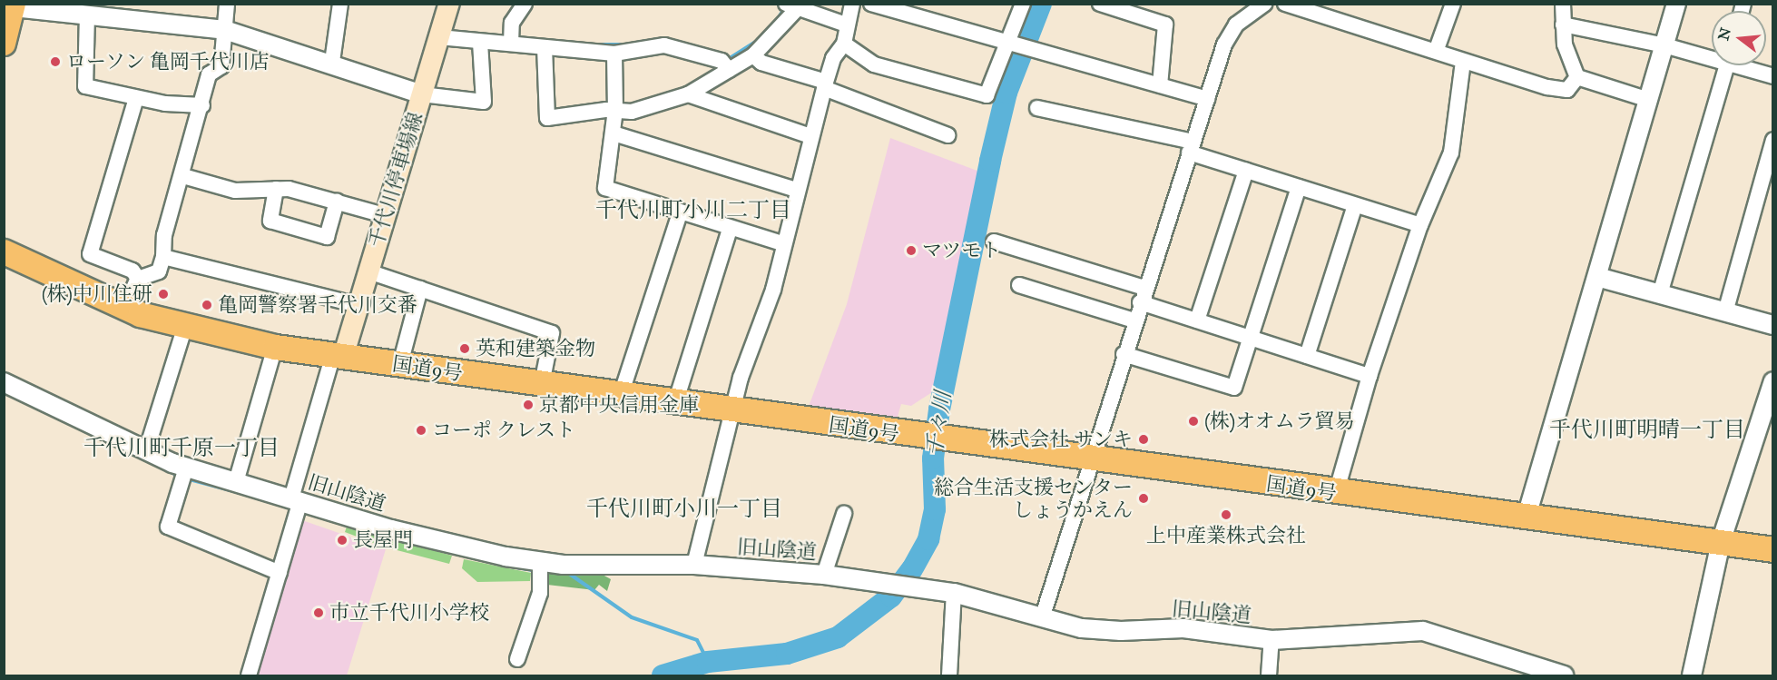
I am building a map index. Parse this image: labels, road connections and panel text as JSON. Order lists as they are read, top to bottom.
{
  "streets": {
    "highway": ["国道9号"],
    "main road": ["千代川停車場線"],
    "street": ["旧山陰道"]
  },
  "crossings": [
    ["千代川停車場線", "国道9号"]
  ],
  "districts": [
    "千代川町小川二丁目",
    "千代川町明晴一丁目",
    "千代川町千原一丁目",
    "千代川町小川一丁目"
  ],
  "water": ["千々川"],
  "places": [
    "ローソン 亀岡千代川店",
    "マツモト",
    "(株)中川住研",
    "亀岡警察署千代川交番",
    "英和建築金物",
    "京都中央信用金庫",
    "(株)オオムラ貿易",
    "コーポ クレスト",
    "株式会社 サンキ",
    "総合生活支援センター しょうかえん",
    "上中産業株式会社",
    "長屋門",
    "市立千代川小学校"
  ],
  "north": "left"
}
